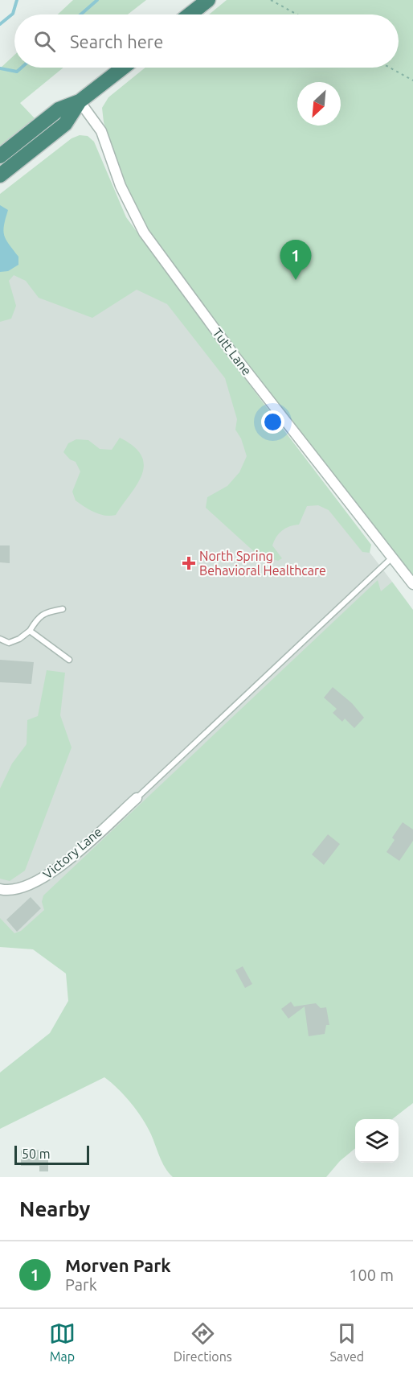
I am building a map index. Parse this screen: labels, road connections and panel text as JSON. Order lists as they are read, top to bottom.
{
  "streets": {
    "street": ["Tutt Lane", "Victory Lane"]
  },
  "places": {
    "health": ["North Spring Behavioral Healthcare"]
  },
  "scale_bar": "50 m",
  "north": "bottom left",
  "page": {
    "search": "Search here",
    "pins": "1",
    "scale": "50 m",
    "heading": "Nearby",
    "list": [
      {
        "mark": "1",
        "name": "Morven Park",
        "note": "Park",
        "value": "100 m"
      }
    ],
    "nav": ["Map", "Directions", "Saved"]
  }
}
